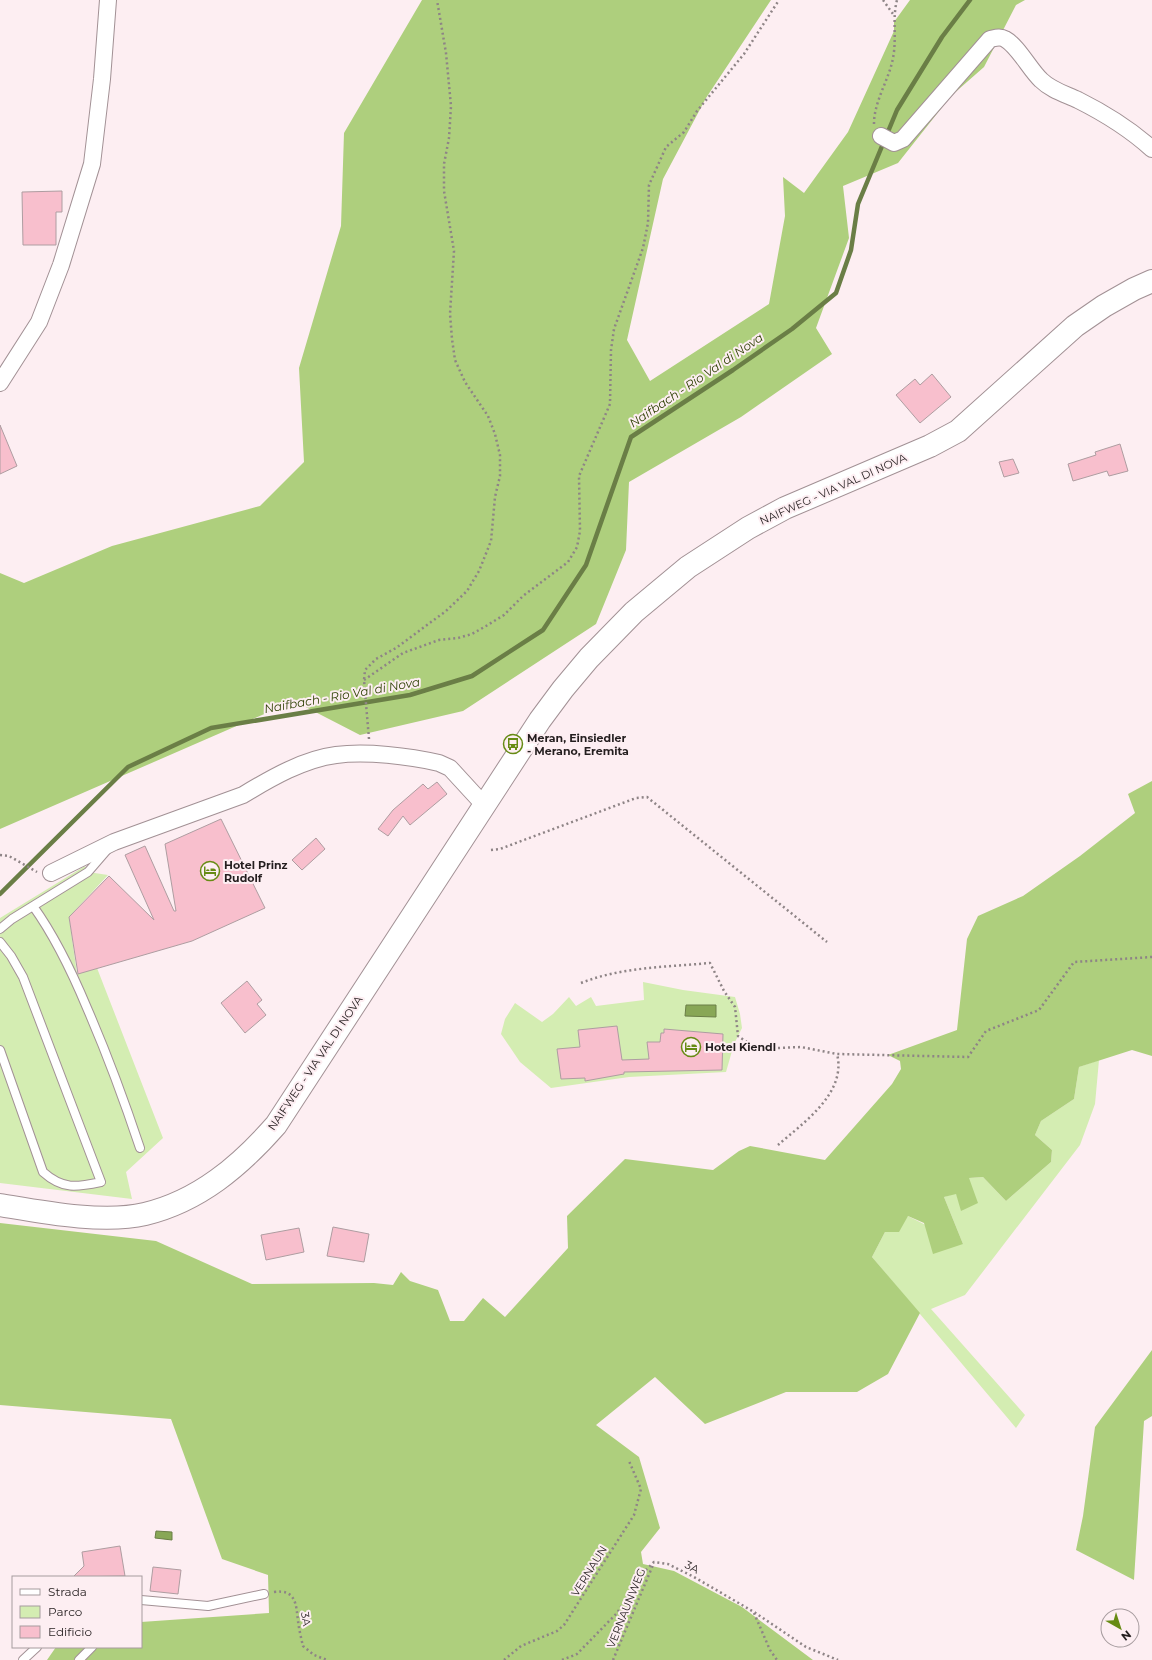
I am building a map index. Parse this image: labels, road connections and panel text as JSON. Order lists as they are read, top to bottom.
{
  "streets": {
    "main road": ["NAIFWEG - VIA VAL DI NOVA"],
    "path": ["3A", "VERNAUN", "VERNAUNWEG"]
  },
  "crossings": [
    ["3A", "VERNAUNWEG"]
  ],
  "water": ["Naifbach - Rio Val di Nova"],
  "places": {
    "bus stop": ["Meran, Einsiedler - Merano, Eremita"],
    "hotel": ["Hotel Prinz Rudolf", "Hotel Kiendl"]
  },
  "legend": ["Strada", "Parco", "Edificio"],
  "north": "bottom right"
}
